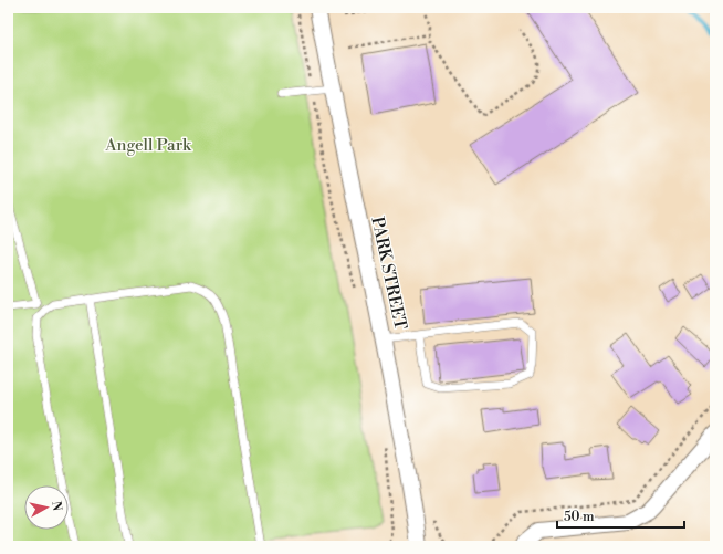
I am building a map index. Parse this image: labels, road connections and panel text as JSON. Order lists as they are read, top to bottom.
{
  "streets": {
    "street": ["PARK STREET"]
  },
  "parks": ["Angell Park"],
  "scale_bar": "50 m",
  "north": "right"
}
